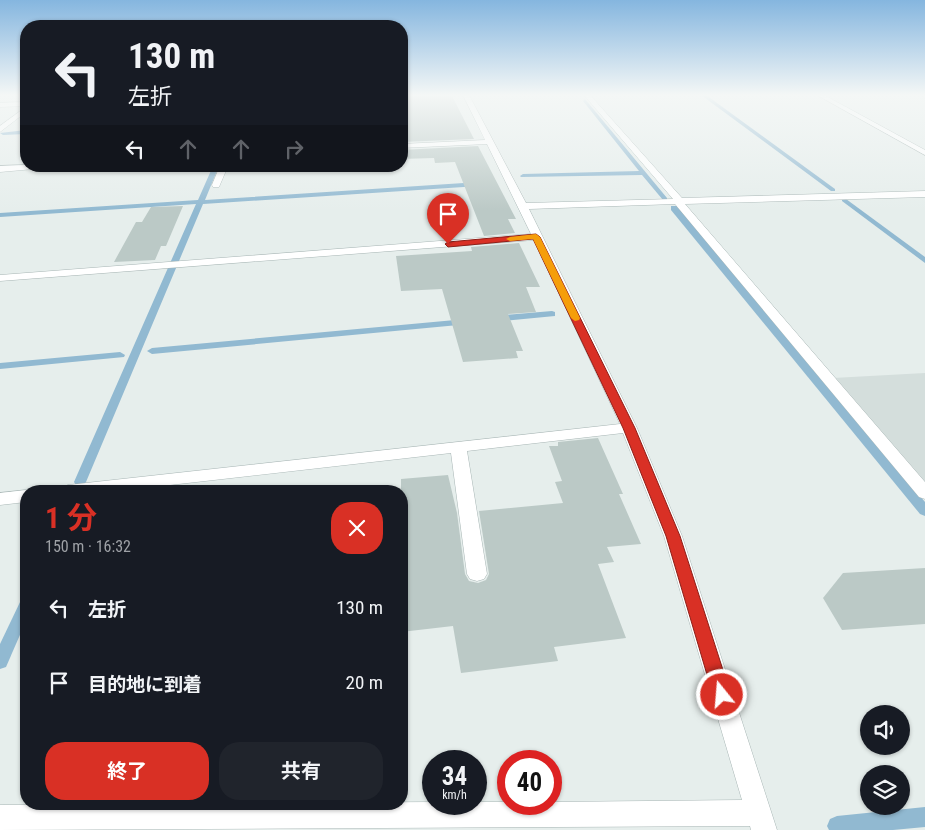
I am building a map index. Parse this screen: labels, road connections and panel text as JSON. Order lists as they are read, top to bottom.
{
  "page": {
    "turn": ["130 m", "左折"],
    "heading": ["1 分", "150 m · 16:32"],
    "list": [
      {
        "name": "左折",
        "value": "130 m"
      },
      {
        "name": "目的地に到着",
        "value": "20 m"
      }
    ],
    "buttons": ["終了", "共有"],
    "speed": "34 km/h",
    "limit": "40"
  }
}
